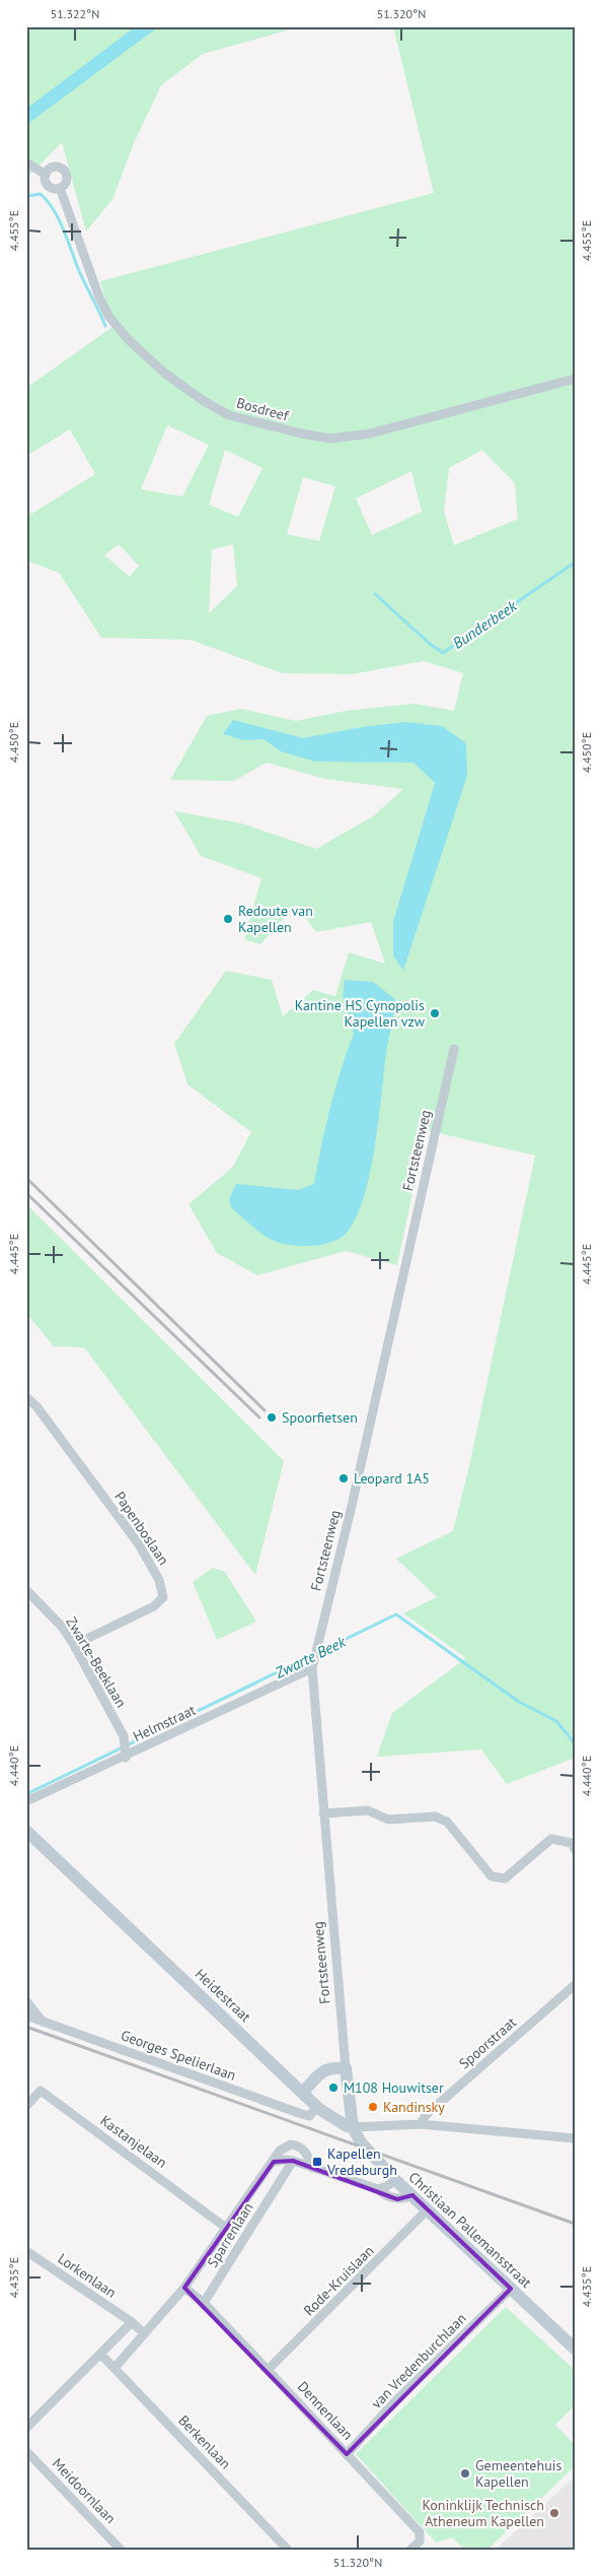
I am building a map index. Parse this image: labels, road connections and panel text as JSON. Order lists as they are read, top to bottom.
{
  "streets": {
    "street": [
      "Bosdreef",
      "Fortsteenweg",
      "Papenboslaan",
      "Zwarte-Beeklaan",
      "Helmstraat",
      "Heidestraat",
      "Spoorstraat",
      "Georges Spelierlaan",
      "Kastanjelaan",
      "Christiaan Pallemansstraat",
      "Sparrenlaan",
      "Lorkenlaan",
      "Rode-Kruislaan",
      "van Vredenburchlaan",
      "Dennenlaan",
      "Berkenlaan",
      "Meidoornlaan"
    ]
  },
  "crossings": [
    ["Fortsteenweg", "Helmstraat"],
    ["Fortsteenweg", "Heidestraat"],
    ["Fortsteenweg", "Christiaan Pallemansstraat"],
    ["Papenboslaan", "Zwarte-Beeklaan"],
    ["Zwarte-Beeklaan", "Helmstraat"],
    ["Heidestraat", "Spoorstraat"],
    ["Heidestraat", "Georges Spelierlaan"],
    ["Heidestraat", "Christiaan Pallemansstraat"],
    ["Kastanjelaan", "Sparrenlaan"],
    ["Christiaan Pallemansstraat", "Rode-Kruislaan"],
    ["Christiaan Pallemansstraat", "van Vredenburchlaan"],
    ["Sparrenlaan", "Dennenlaan"],
    ["Sparrenlaan", "Berkenlaan"],
    ["Rode-Kruislaan", "Dennenlaan"],
    ["van Vredenburchlaan", "Dennenlaan"]
  ],
  "water": ["Bunderbeek", "Zwarte Beek"],
  "places": {
    "other": [
      "Redoute van Kapellen",
      "Kantine HS Cynopolis Kapellen vzw",
      "Spoorfietsen",
      "Leopard 1A5",
      "M108 Houwitser",
      "Kandinsky",
      "Gemeentehuis Kapellen",
      "Koninklijk Technisch Atheneum Kapellen"
    ],
    "transit": ["Kapellen Vredeburgh"]
  },
  "coordinates": [
    "51.322°N",
    "51.320°N",
    "4.455°E",
    "4.450°E",
    "4.445°E",
    "4.440°E",
    "4.435°E"
  ]
}
